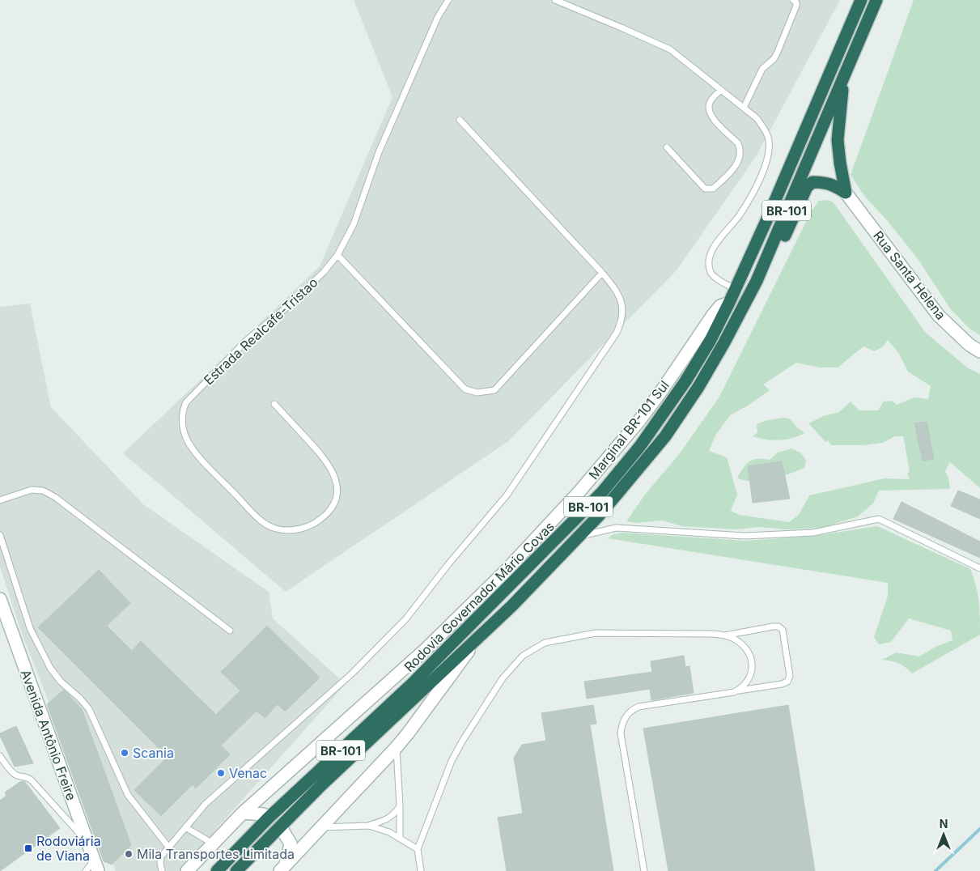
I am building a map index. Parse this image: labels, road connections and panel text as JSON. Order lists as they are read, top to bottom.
{
  "streets": {
    "highway": ["BR-101", "Rodovia Governador Mário Covas"],
    "street": ["Rua Santa Helena", "Marginal BR-101 Sul", "Avenida Antônio Freire"],
    "lane": ["Estrada Realcafe-Tristao"]
  },
  "crossings": [
    ["Marginal BR-101 Sul", "Rodovia Governador Mário Covas"]
  ],
  "places": {
    "other": ["Scania", "Venac", "Mila Transportes Limitada"],
    "transit": ["Rodoviária de Viana"]
  },
  "north": "top"
}
